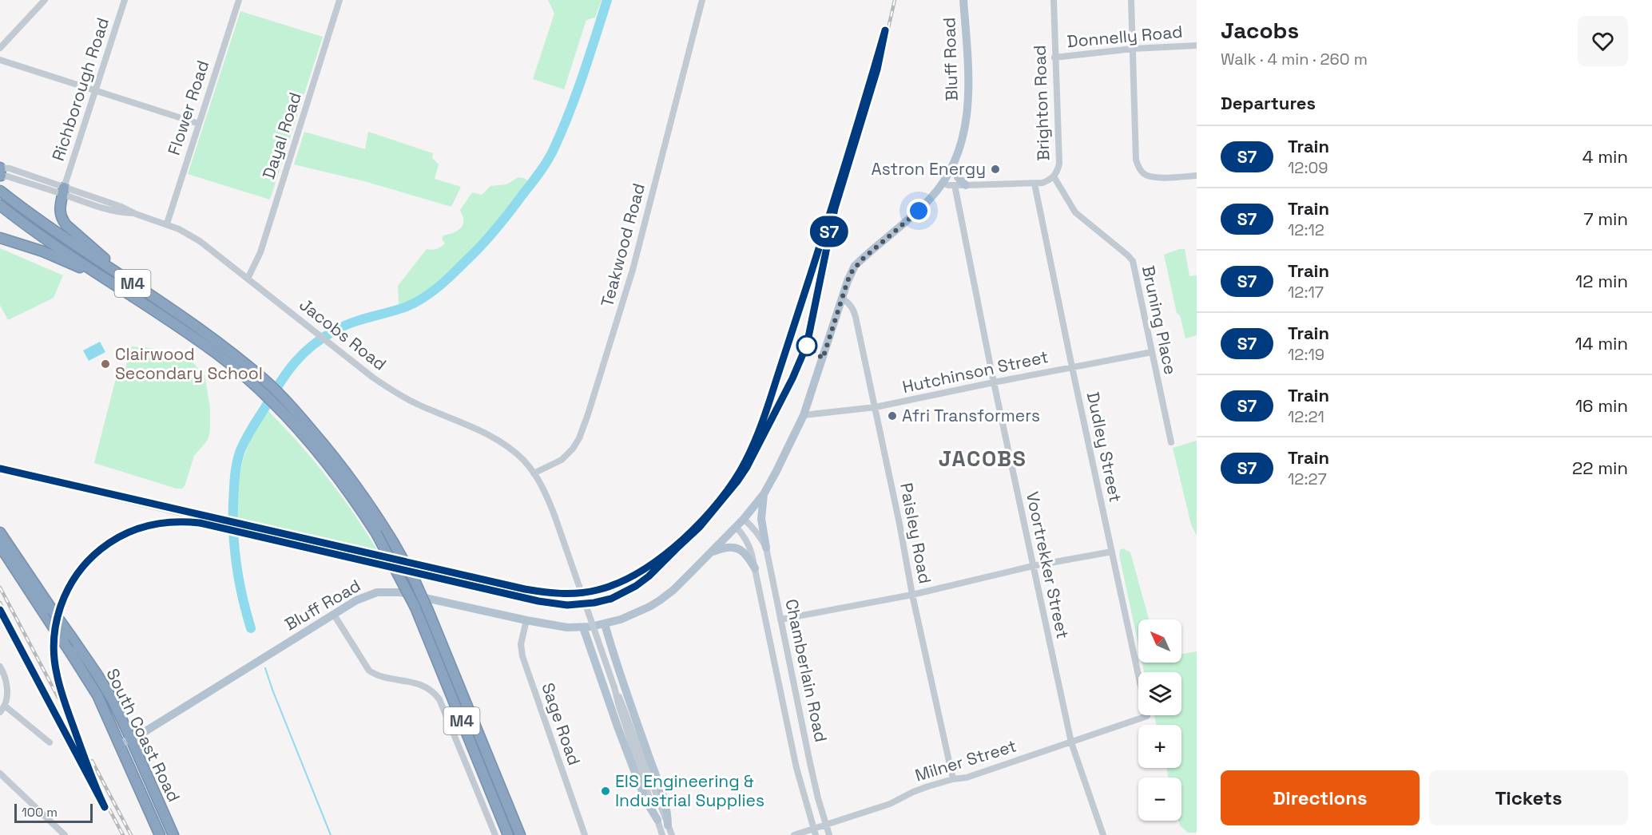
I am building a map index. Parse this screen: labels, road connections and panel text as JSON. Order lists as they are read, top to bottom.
{
  "streets": {
    "highway": ["M4", "South Coast Road"],
    "main road": ["Bluff Road"],
    "street": [
      "Donnelly Road",
      "Richborough Road",
      "Brighton Road",
      "Flower Road",
      "Dayal Road",
      "Teakwood Road",
      "Bruning Place",
      "Jacobs Road",
      "Hutchinson Street",
      "Dudley Street",
      "Paisley Road",
      "Voortrekker Street",
      "Chamberlain Road",
      "Sage Road",
      "Milner Street"
    ]
  },
  "crossings": [
    ["Donnelly Road", "Brighton Road"],
    ["Bluff Road", "Brighton Road"],
    ["Bluff Road", "Hutchinson Street"],
    ["Bluff Road", "Paisley Road"],
    ["Bluff Road", "Chamberlain Road"],
    ["Bluff Road", "Sage Road"],
    ["Bluff Road", "South Coast Road"],
    ["Richborough Road", "Jacobs Road"],
    ["Brighton Road", "Bruning Place"],
    ["Brighton Road", "Dudley Street"],
    ["Brighton Road", "Voortrekker Street"],
    ["Flower Road", "Jacobs Road"],
    ["Dayal Road", "Jacobs Road"],
    ["Teakwood Road", "Jacobs Road"],
    ["Bruning Place", "Hutchinson Street"],
    ["Hutchinson Street", "Dudley Street"],
    ["Hutchinson Street", "Paisley Road"],
    ["Hutchinson Street", "Voortrekker Street"],
    ["Dudley Street", "Milner Street"],
    ["Paisley Road", "Milner Street"],
    ["Voortrekker Street", "Milner Street"],
    ["Chamberlain Road", "Milner Street"]
  ],
  "districts": ["JACOBS"],
  "places": [
    "Astron Energy",
    "Clairwood Secondary School",
    "Afri Transformers",
    "EIS Engineering & Industrial Supplies"
  ],
  "scale_bar": "100 m",
  "north": "top left",
  "page": {
    "on_map": "S7",
    "heading": [
      ["Jacobs", "Walk · 4 min · 260 m"],
      "Departures"
    ],
    "list": [
      {
        "mark": "S7",
        "name": "Train",
        "note": "12:09",
        "value": "4 min"
      },
      {
        "mark": "S7",
        "name": "Train",
        "note": "12:12",
        "value": "7 min"
      },
      {
        "mark": "S7",
        "name": "Train",
        "note": "12:17",
        "value": "12 min"
      },
      {
        "mark": "S7",
        "name": "Train",
        "note": "12:19",
        "value": "14 min"
      },
      {
        "mark": "S7",
        "name": "Train",
        "note": "12:21",
        "value": "16 min"
      },
      {
        "mark": "S7",
        "name": "Train",
        "note": "12:27",
        "value": "22 min"
      }
    ],
    "map_buttons": ["+", "−"],
    "buttons": ["Directions", "Tickets"],
    "scale": "100 m"
  }
}
